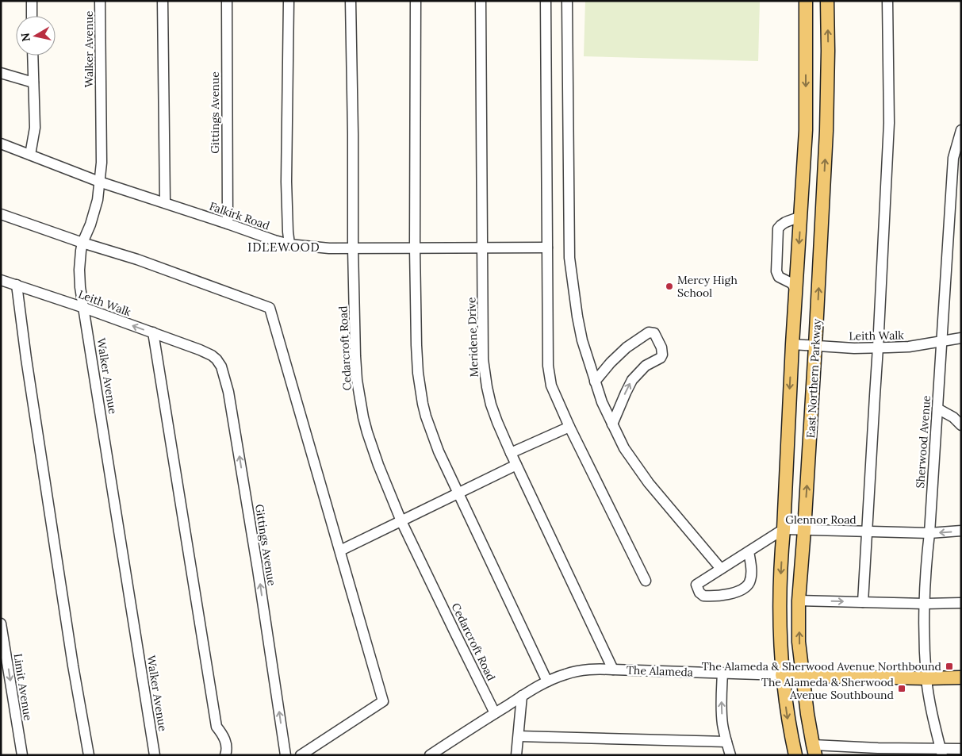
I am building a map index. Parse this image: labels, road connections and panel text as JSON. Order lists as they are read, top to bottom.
{
  "streets": {
    "main road": ["East Northern Parkway", "The Alameda"],
    "street": [
      "Walker Avenue",
      "Gittings Avenue",
      "Falkirk Road",
      "Leith Walk",
      "Meridene Drive",
      "Cedarcroft Road",
      "Sherwood Avenue",
      "Glennor Road",
      "Limit Avenue"
    ]
  },
  "crossings": [
    ["Walker Avenue", "Falkirk Road"],
    ["Walker Avenue", "Leith Walk"],
    ["Gittings Avenue", "Falkirk Road"],
    ["Gittings Avenue", "Leith Walk"],
    ["Falkirk Road", "Meridene Drive"],
    ["Falkirk Road", "Cedarcroft Road"],
    ["Leith Walk", "East Northern Parkway"],
    ["Leith Walk", "Sherwood Avenue"],
    ["Meridene Drive", "The Alameda"],
    ["Cedarcroft Road", "The Alameda"],
    ["East Northern Parkway", "Glennor Road"],
    ["East Northern Parkway", "The Alameda"],
    ["Sherwood Avenue", "Glennor Road"],
    ["Sherwood Avenue", "The Alameda"]
  ],
  "districts": ["IDLEWOOD"],
  "places": {
    "other": ["Mercy High School"],
    "transit": ["The Alameda & Sherwood Avenue Northbound", "The Alameda & Sherwood Avenue Southbound"]
  },
  "north": "left"
}
